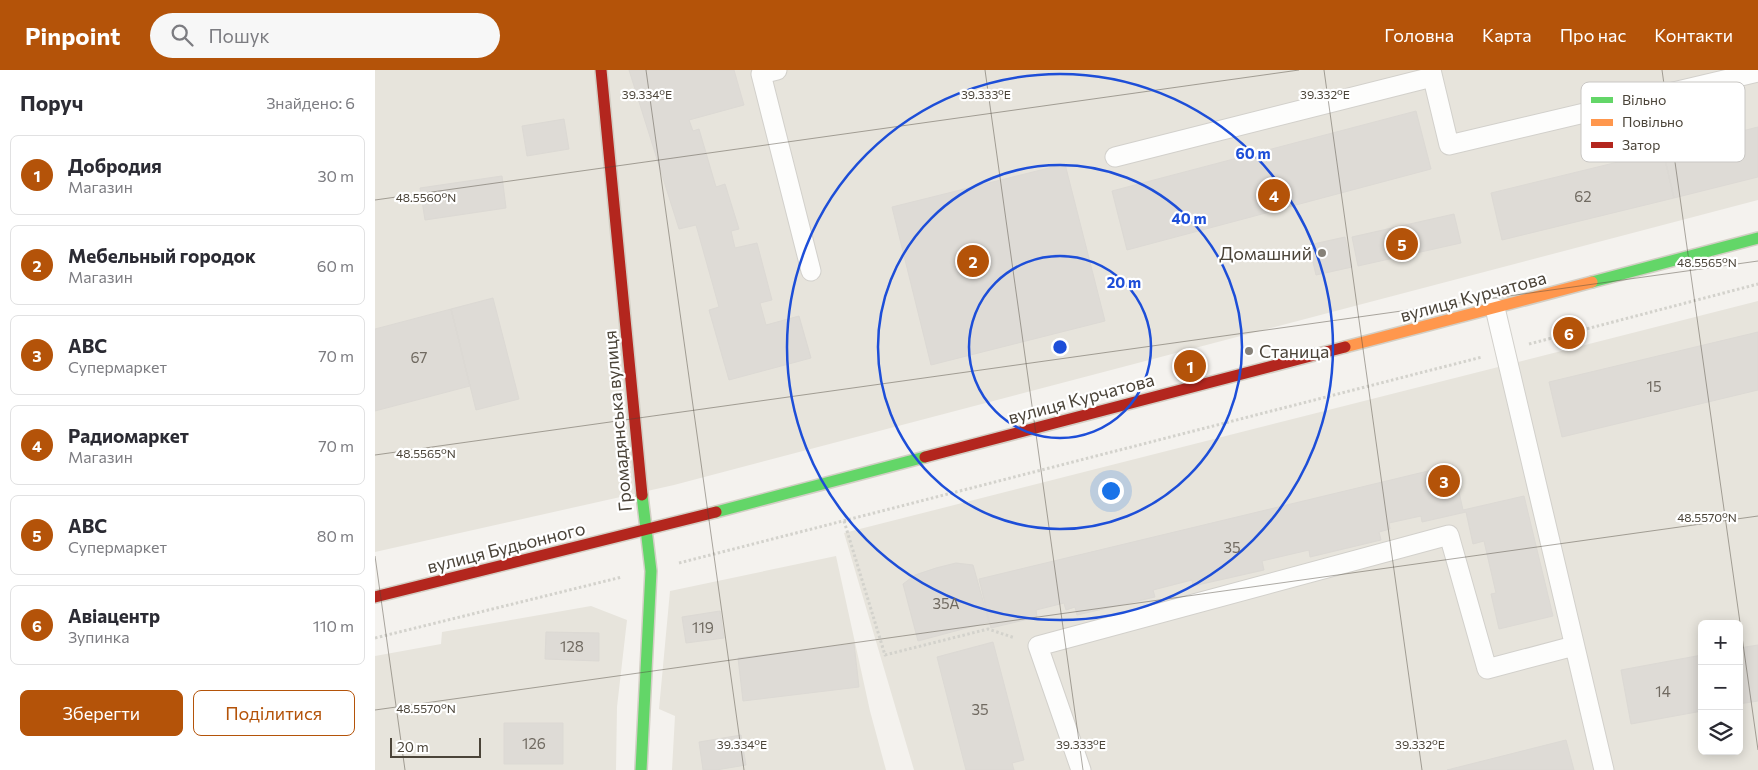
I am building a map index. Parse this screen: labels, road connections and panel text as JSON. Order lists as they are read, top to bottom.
{
  "streets": {
    "main road": ["вулиця Курчатова", "Громадянська вулиця", "вулиця Будьонного"]
  },
  "crossings": [
    ["вулиця Курчатова", "Громадянська вулиця"],
    ["вулиця Курчатова", "вулиця Будьонного"],
    ["Громадянська вулиця", "вулиця Будьонного"]
  ],
  "places": ["Домашний", "Станица"],
  "house_numbers": [
    "62",
    "67",
    "15",
    "35",
    "35А",
    "119",
    "128",
    "14",
    "35",
    "126"
  ],
  "legend": ["Вільно", "Повільно", "Затор"],
  "scale_bar": "20 m",
  "page": {
    "header": "Pinpoint",
    "search": "Пошук",
    "nav": [
      "Головна",
      "Карта",
      "Про нас",
      "Контакти"
    ],
    "heading": ["Поруч", "Знайдено: 6"],
    "list": [
      {
        "mark": "1",
        "name": "Добродия",
        "note": "Магазин",
        "value": "30 m"
      },
      {
        "mark": "2",
        "name": "Мебельный городок",
        "note": "Магазин",
        "value": "60 m"
      },
      {
        "mark": "3",
        "name": "ABC",
        "note": "Супермаркет",
        "value": "70 m"
      },
      {
        "mark": "4",
        "name": "Радиомаркет",
        "note": "Магазин",
        "value": "70 m"
      },
      {
        "mark": "5",
        "name": "АВС",
        "note": "Супермаркет",
        "value": "80 m"
      },
      {
        "mark": "6",
        "name": "Авіацентр",
        "note": "Зупинка",
        "value": "110 m"
      }
    ],
    "pins": [
      "4",
      "5",
      "2",
      "6",
      "1",
      "3"
    ],
    "map_buttons": ["+", "−"],
    "buttons": ["Зберегти", "Поділитися"],
    "scale": "20 m"
  },
  "coordinates": [
    "39.334°E",
    "39.333°E",
    "39.332°E",
    "48.5560°N",
    "48.5565°N",
    "48.5570°N"
  ],
  "rings": ["60 m", "40 m", "20 m"]
}
